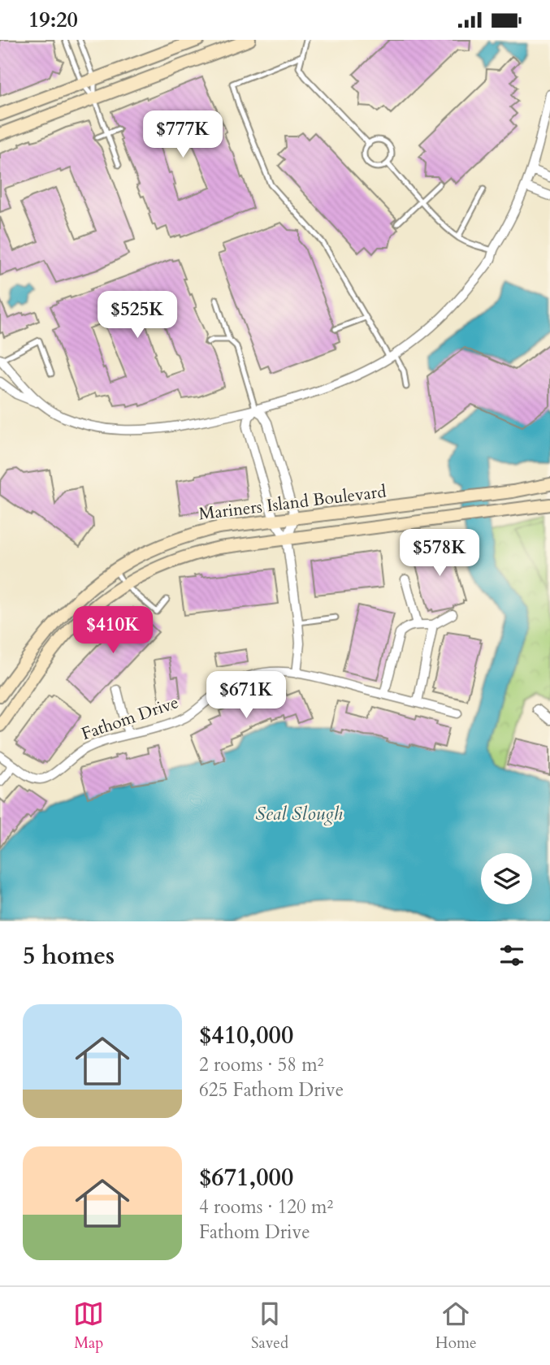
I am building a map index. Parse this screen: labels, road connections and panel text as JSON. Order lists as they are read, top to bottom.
{
  "streets": {
    "main road": ["Mariners Island Boulevard"],
    "street": ["Fathom Drive"]
  },
  "water": ["Seal Slough"],
  "page": {
    "status": "19:20",
    "price": [
      "$777K",
      "$525K",
      "$578K",
      "$410K",
      "$671K"
    ],
    "heading": "5 homes",
    "list": [
      {
        "name": "$410,000",
        "note": "2 rooms · 58 m² · 625 Fathom Drive"
      },
      {
        "name": "$671,000",
        "note": "4 rooms · 120 m² · Fathom Drive"
      }
    ],
    "tabs": ["Map", "Saved", "Home"]
  }
}
